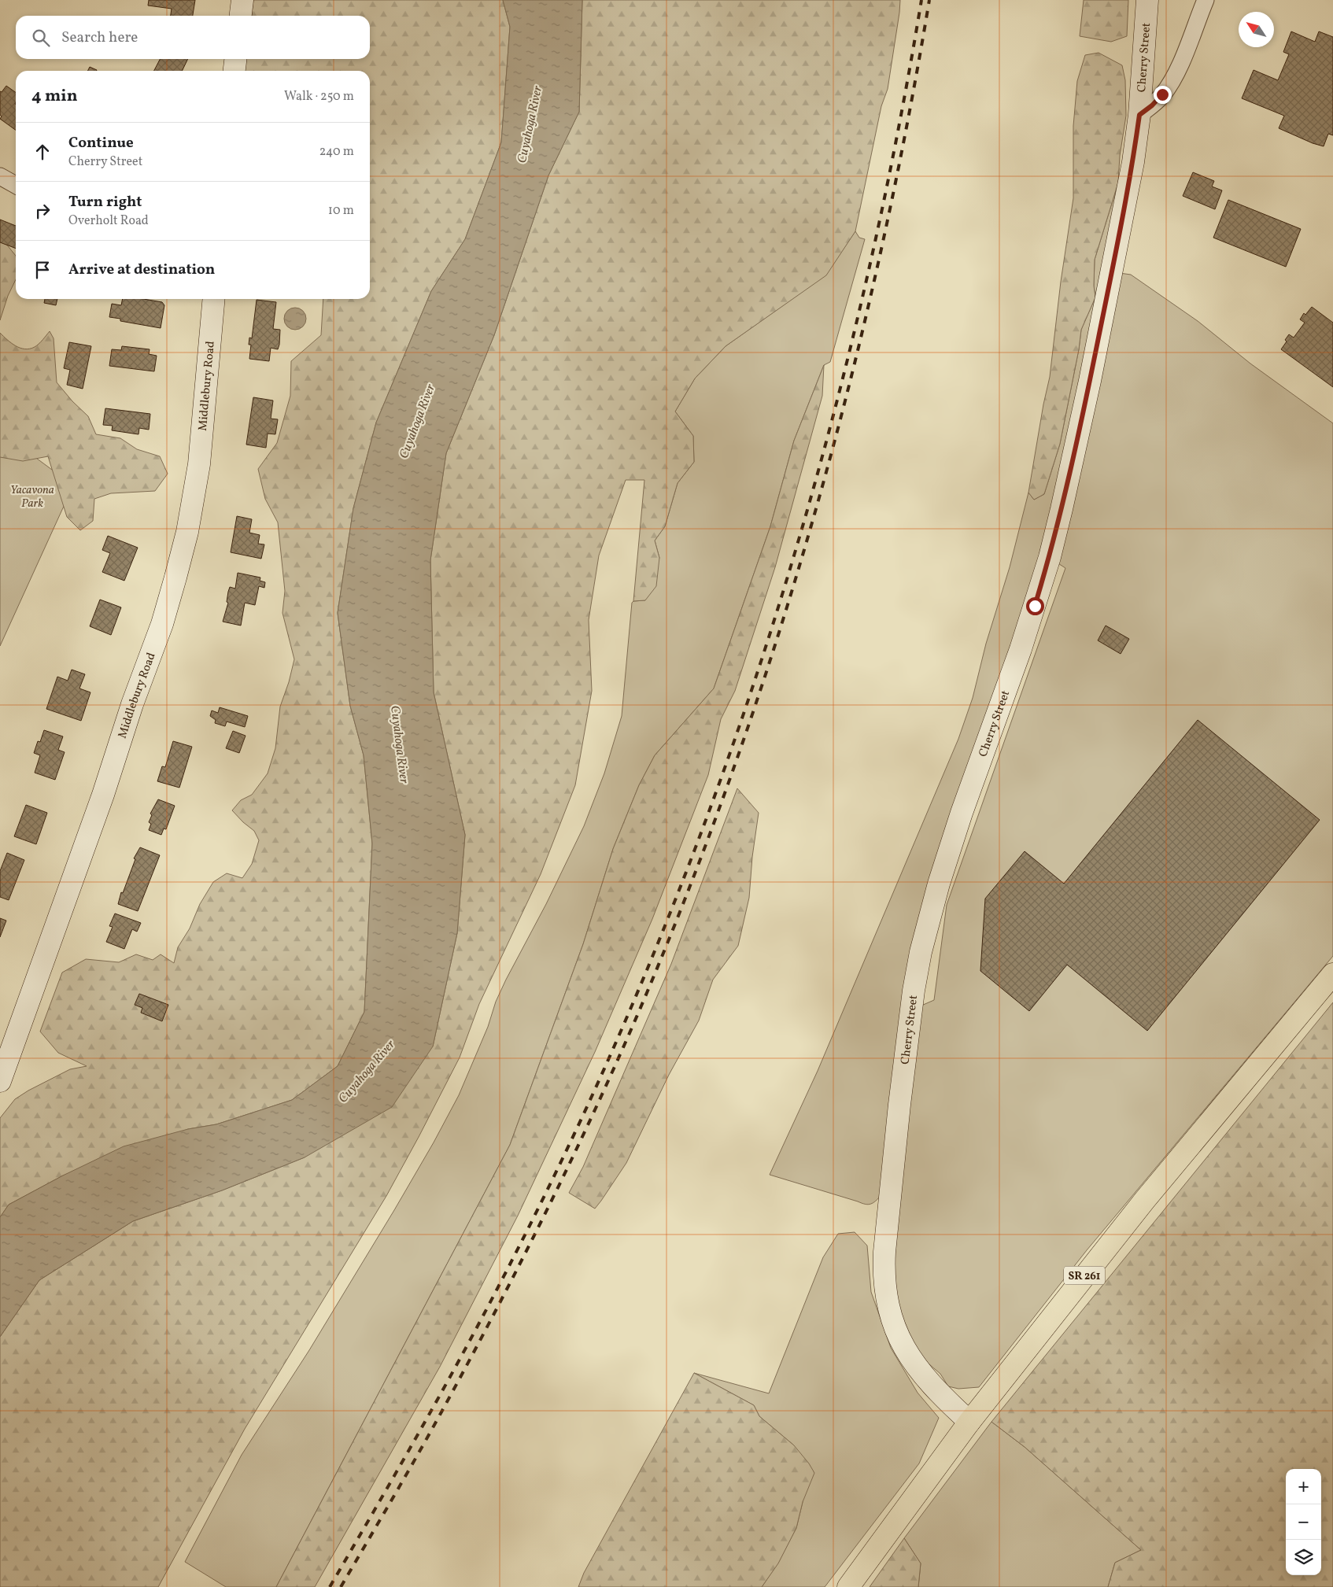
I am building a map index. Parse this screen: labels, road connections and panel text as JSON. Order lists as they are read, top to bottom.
{
  "streets": {
    "main road": ["SR 261"],
    "street": ["Cherry Street", "Middlebury Road"]
  },
  "crossings": [
    ["Cherry Street", "SR 261"]
  ],
  "water": ["Cuyahoga River"],
  "parks": ["Yacavona Park"],
  "north": "top left",
  "page": {
    "search": "Search here",
    "heading": ["4 min", "Walk · 250 m"],
    "list": [
      ["Continue", "Cherry Street", "240 m"],
      ["Turn right", "Overholt Road", "10 m"],
      "Arrive at destination"
    ],
    "map_buttons": ["+", "−"]
  }
}
